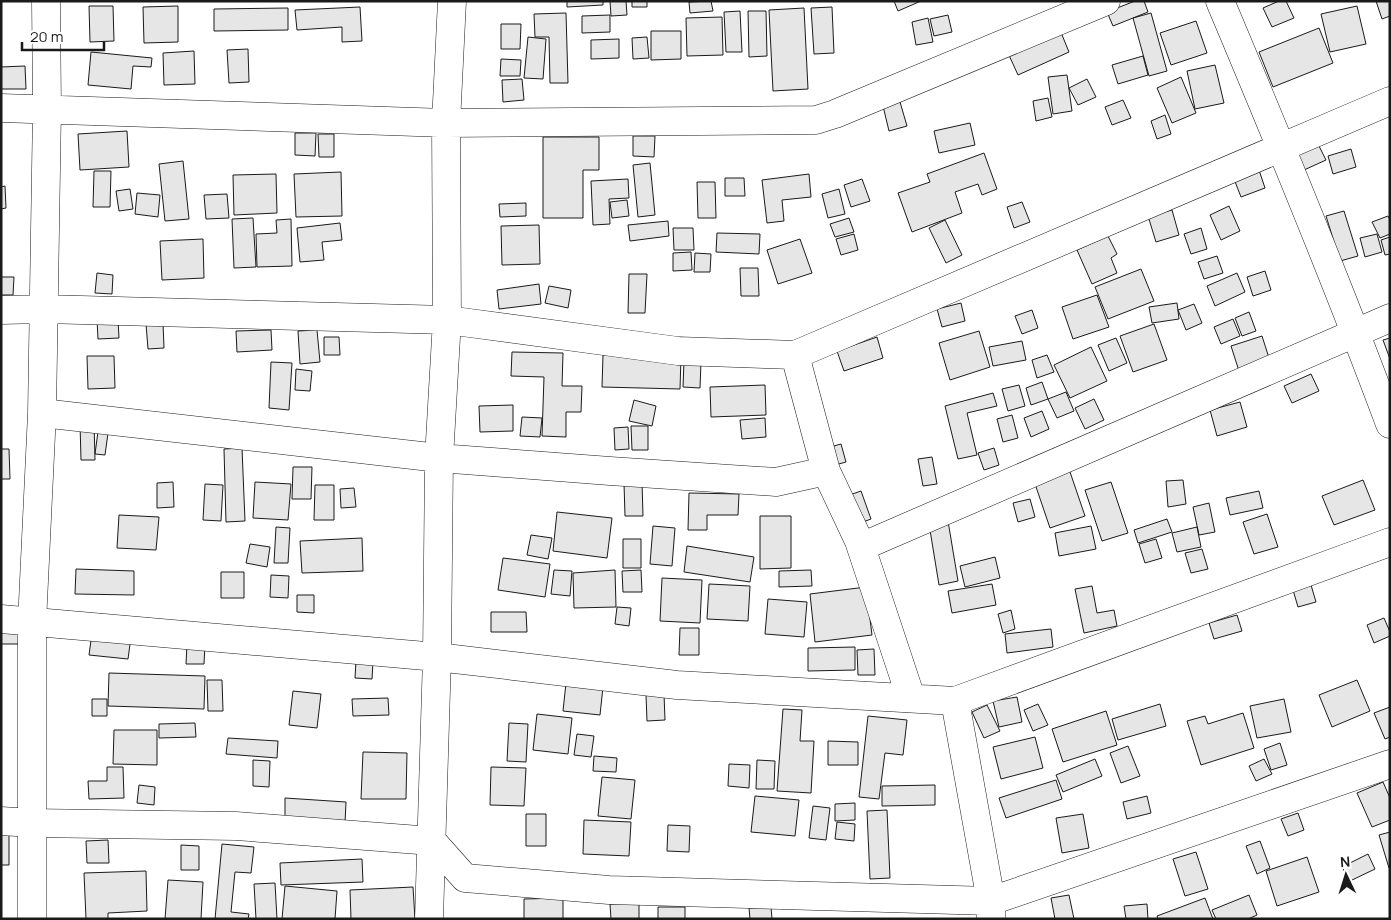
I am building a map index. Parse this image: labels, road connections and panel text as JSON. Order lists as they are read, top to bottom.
{
  "scale_bar": "20 m",
  "north": "top"
}
